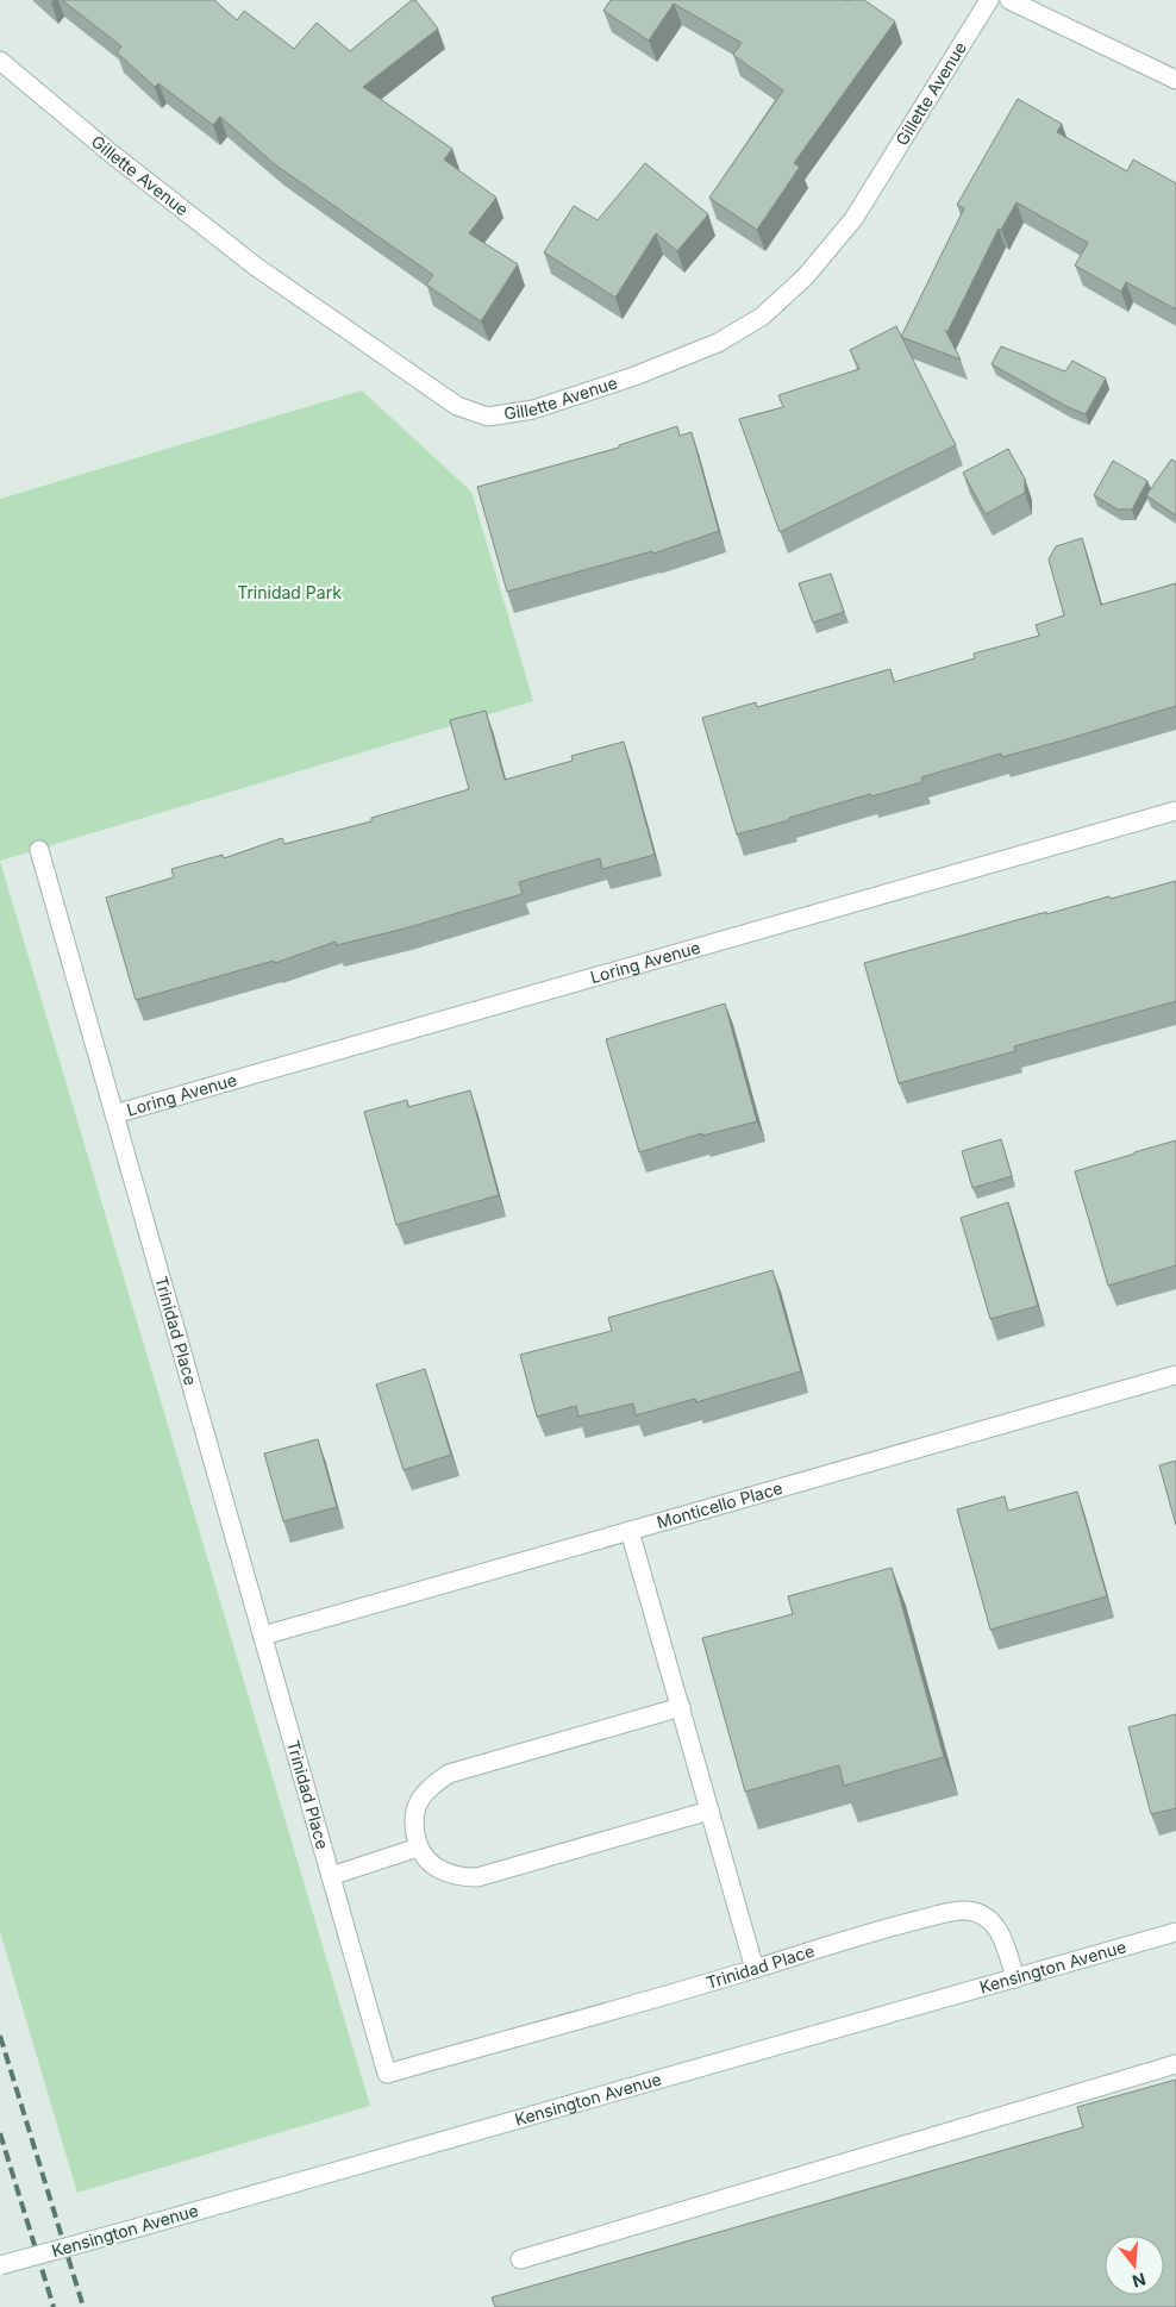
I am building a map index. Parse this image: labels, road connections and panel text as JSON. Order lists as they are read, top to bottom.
{
  "streets": {
    "street": [
      "Gillette Avenue",
      "Loring Avenue",
      "Trinidad Place",
      "Monticello Place",
      "Kensington Avenue"
    ]
  },
  "crossings": [
    ["Loring Avenue", "Trinidad Place"],
    ["Trinidad Place", "Monticello Place"],
    ["Trinidad Place", "Kensington Avenue"]
  ],
  "parks": ["Trinidad Park"],
  "north": "bottom"
}
